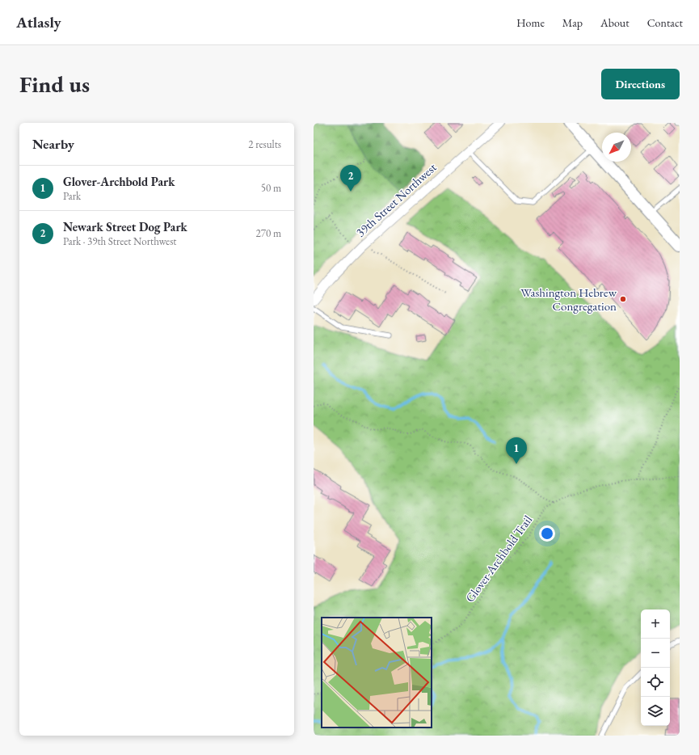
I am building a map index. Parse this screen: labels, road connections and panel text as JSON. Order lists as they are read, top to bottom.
{
  "streets": {
    "street": ["39th Street Northwest"],
    "path": ["Glover-Archbold Trail"]
  },
  "places": ["Washington Hebrew Congregation"],
  "north": "bottom left",
  "page": {
    "header": "Atlasly",
    "nav": [
      "Home",
      "Map",
      "About",
      "Contact"
    ],
    "buttons": "Directions",
    "title": "Find us",
    "heading": ["Nearby", "2 results"],
    "list": [
      {
        "mark": "1",
        "name": "Glover-Archbold Park",
        "note": "Park",
        "value": "50 m"
      },
      {
        "mark": "2",
        "name": "Newark Street Dog Park",
        "note": "Park · 39th Street Northwest",
        "value": "270 m"
      }
    ],
    "pins": ["2", "1"],
    "map_buttons": ["+", "−"]
  }
}
